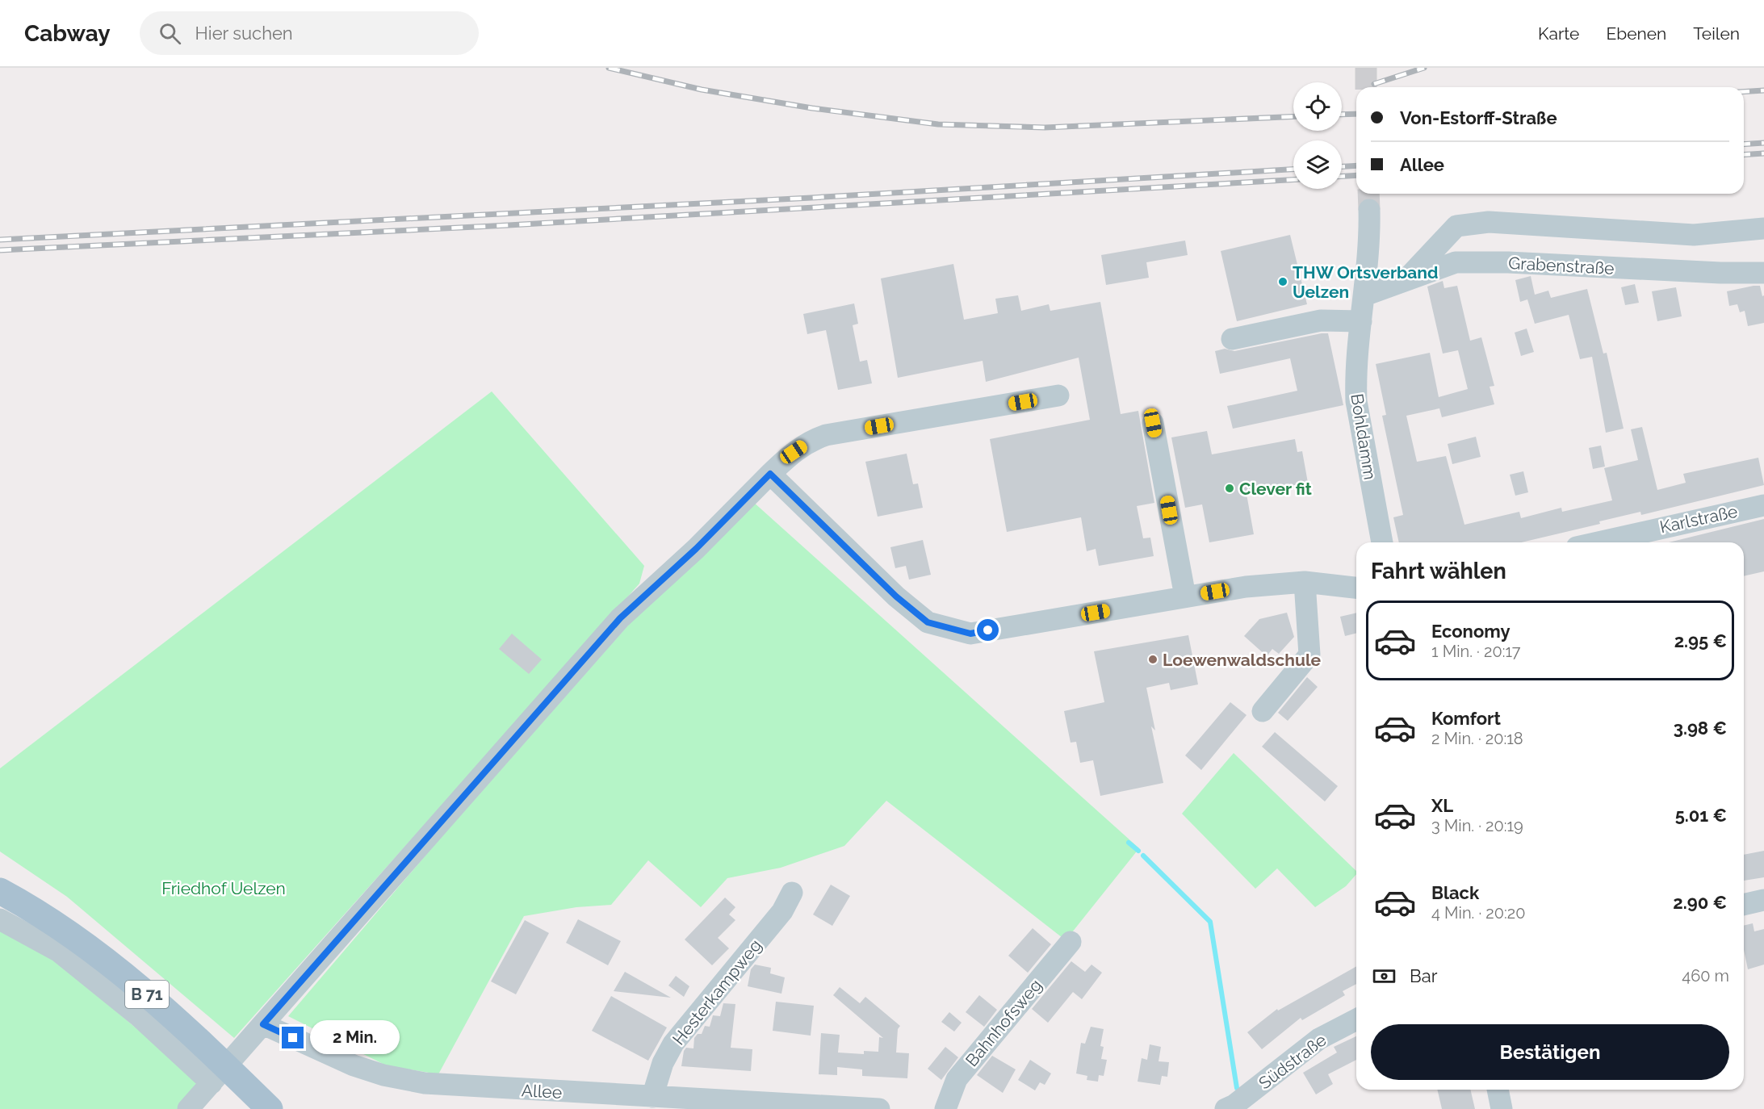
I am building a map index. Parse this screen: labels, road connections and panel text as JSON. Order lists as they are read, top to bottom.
{
  "streets": {
    "main road": ["B 71"],
    "street": [
      "Grabenstraße",
      "Bohldamm",
      "Karlstraße",
      "Hesterkampweg",
      "Bahnhofsweg",
      "Südstraße",
      "Allee"
    ]
  },
  "crossings": [
    ["Grabenstraße", "Bohldamm"],
    ["Hesterkampweg", "Allee"]
  ],
  "parks": ["Friedhof Uelzen"],
  "places": ["THW Ortsverband Uelzen", "Clever fit", "Loewenwaldschule"],
  "page": {
    "header": "Cabway",
    "search": "Hier suchen",
    "nav": ["Karte", "Ebenen", "Teilen"],
    "banner": ["Von-Estorff-Straße", "Allee"],
    "heading": "Fahrt wählen",
    "list": [
      {
        "name": "Economy",
        "note": "1 Min. · 20:17",
        "value": "2.95 €"
      },
      {
        "name": "Komfort",
        "note": "2 Min. · 20:18",
        "value": "3.98 €"
      },
      {
        "name": "XL",
        "note": "3 Min. · 20:19",
        "value": "5.01 €"
      },
      {
        "name": "Black",
        "note": "4 Min. · 20:20",
        "value": "2.90 €"
      }
    ],
    "pay": ["Bar", "460 m"],
    "buttons": "Bestätigen",
    "bubble": "2 Min."
  }
}
